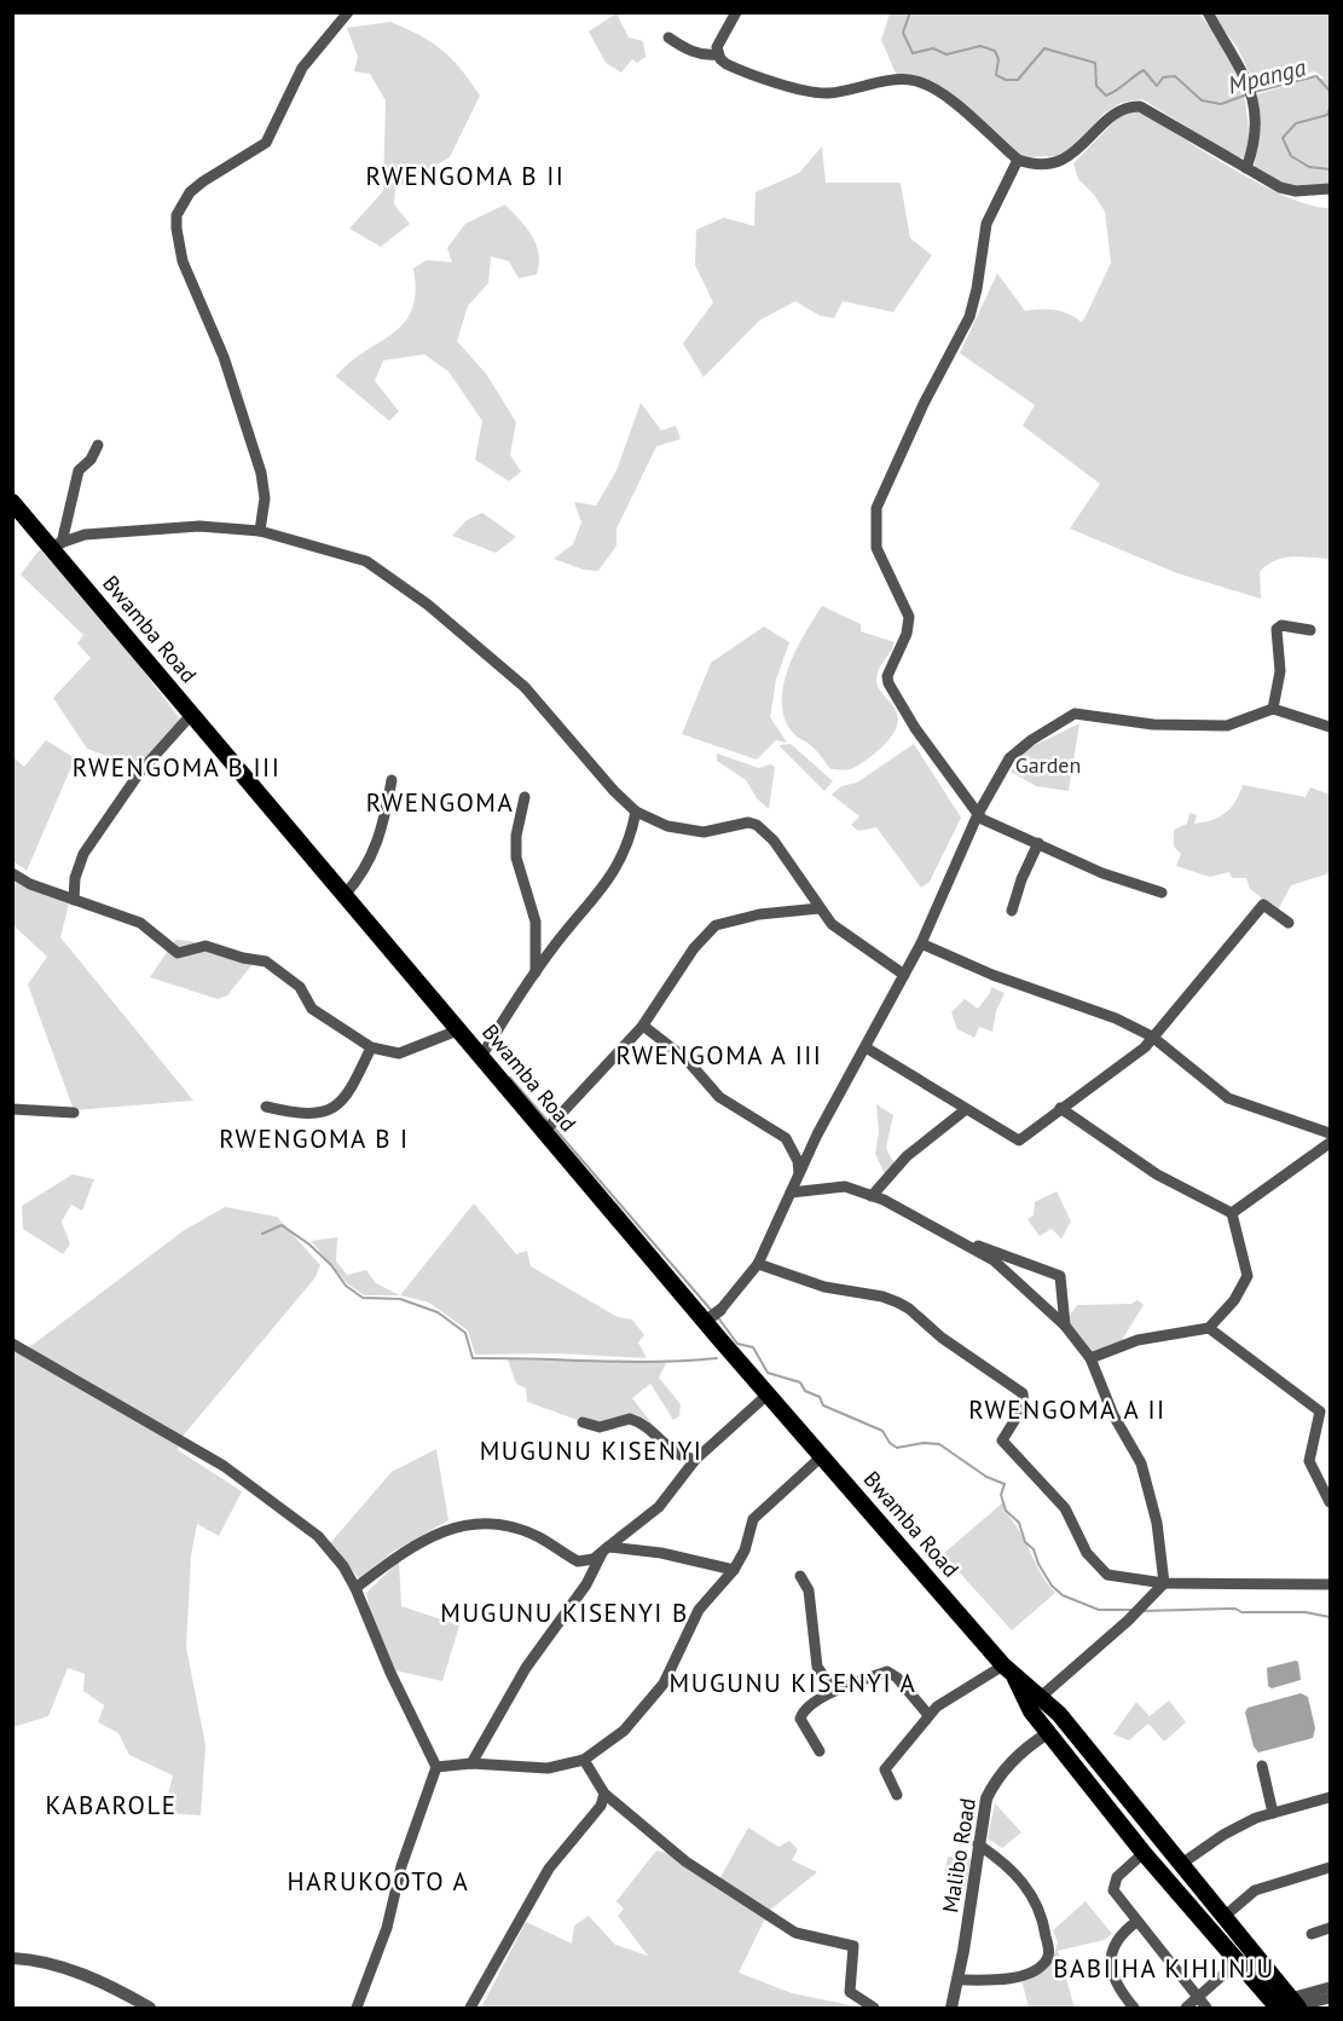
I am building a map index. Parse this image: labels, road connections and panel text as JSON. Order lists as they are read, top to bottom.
{
  "streets": {
    "main road": ["Bwamba Road"],
    "street": ["Malibo Road"]
  },
  "crossings": [
    ["Bwamba Road", "Malibo Road"]
  ],
  "districts": [
    "RWENGOMA B II",
    "RWENGOMA B III",
    "RWENGOMA",
    "RWENGOMA A III",
    "RWENGOMA B I",
    "RWENGOMA A II",
    "MUGUNU KISENYI",
    "MUGUNU KISENYI B",
    "MUGUNU KISENYI A",
    "KABAROLE",
    "HARUKOOTO A",
    "BABIIHA KIHIINJU"
  ],
  "water": ["Mpanga"],
  "parks": ["Garden"]
}
